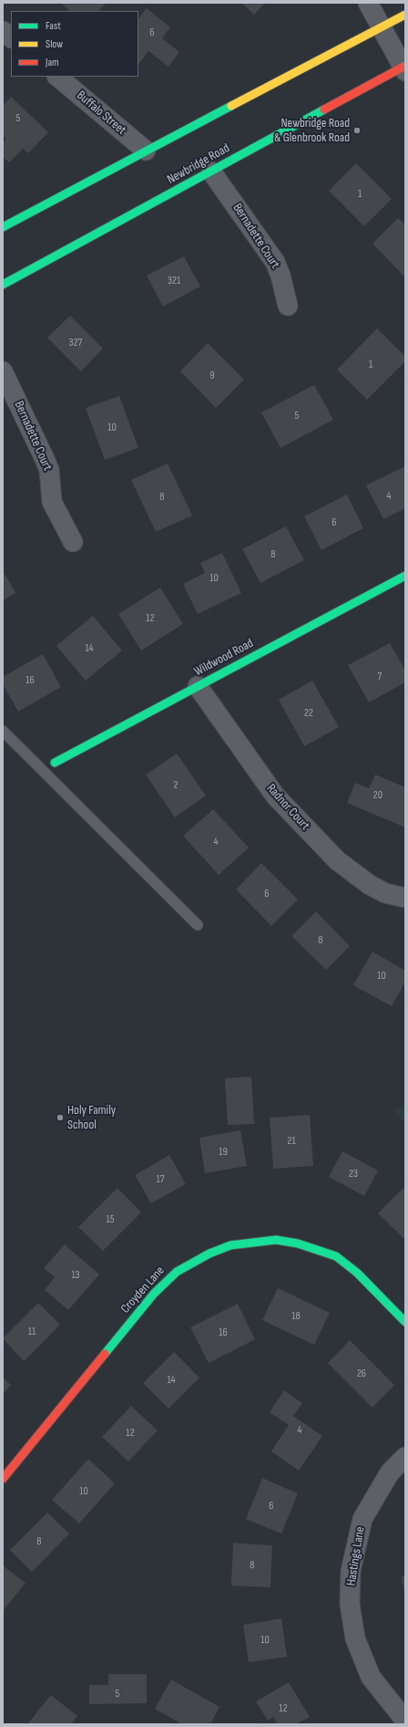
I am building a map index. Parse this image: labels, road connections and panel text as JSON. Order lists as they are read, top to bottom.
{
  "streets": {
    "street": [
      "Buffalo Street",
      "Newbridge Road",
      "Bernadette Court",
      "Wildwood Road",
      "Radnor Court",
      "Croyden Lane",
      "Hastings Lane"
    ]
  },
  "crossings": [
    ["Newbridge Road", "Bernadette Court"],
    ["Wildwood Road", "Radnor Court"]
  ],
  "places": ["Newbridge Road & Glenbrook Road", "Holy Family School"],
  "house_numbers": [
    "6",
    "5",
    "1",
    "321",
    "327",
    "1",
    "9",
    "5",
    "10",
    "4",
    "8",
    "6",
    "8",
    "10",
    "12",
    "14",
    "7",
    "16",
    "22",
    "2",
    "20",
    "4",
    "6",
    "8",
    "10",
    "21",
    "19",
    "23",
    "17",
    "15",
    "13",
    "18",
    "11",
    "16",
    "26",
    "14",
    "4",
    "12",
    "10",
    "6",
    "8",
    "8",
    "10",
    "5",
    "12"
  ],
  "legend": ["Fast", "Slow", "Jam"]
}
